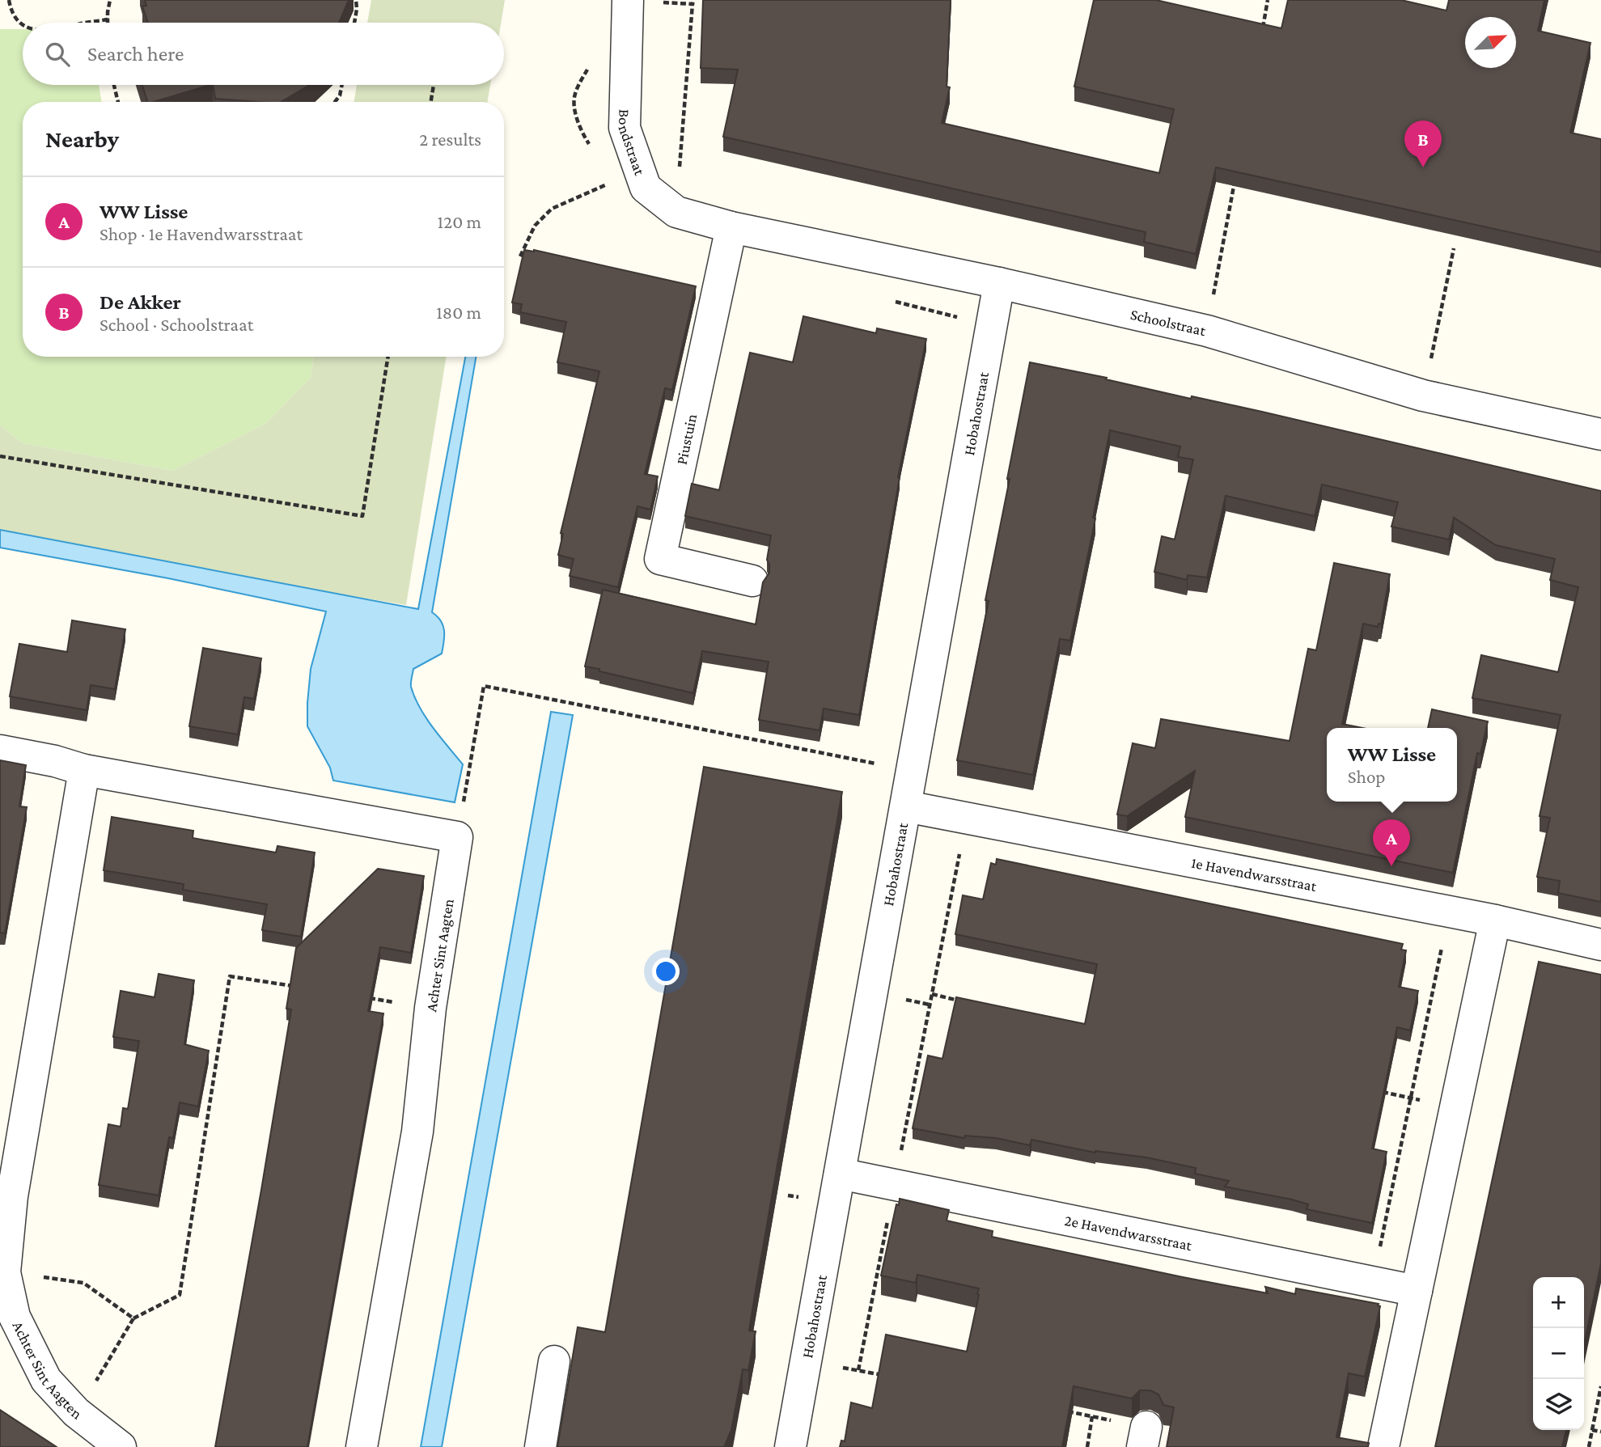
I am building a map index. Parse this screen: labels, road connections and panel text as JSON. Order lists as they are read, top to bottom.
{
  "streets": {
    "street": [
      "Bondstraat",
      "Schoolstraat",
      "Hobahostraat",
      "Piustuin",
      "1e Havendwarsstraat",
      "Achter Sint Aagten",
      "2e Havendwarsstraat"
    ]
  },
  "crossings": [
    ["Bondstraat", "Schoolstraat"],
    ["Bondstraat", "Piustuin"],
    ["Schoolstraat", "Hobahostraat"],
    ["Schoolstraat", "Piustuin"],
    ["Hobahostraat", "1e Havendwarsstraat"],
    ["Hobahostraat", "2e Havendwarsstraat"]
  ],
  "north": "top right",
  "page": {
    "search": "Search here",
    "heading": ["Nearby", "2 results"],
    "pins": ["B", "A"],
    "list": [
      {
        "mark": "A",
        "name": "WW Lisse",
        "note": "Shop · 1e Havendwarsstraat",
        "value": "120 m"
      },
      {
        "mark": "B",
        "name": "De Akker",
        "note": "School · Schoolstraat",
        "value": "180 m"
      }
    ],
    "popup": ["WW Lisse", "Shop"],
    "map_buttons": ["+", "−"]
  }
}
